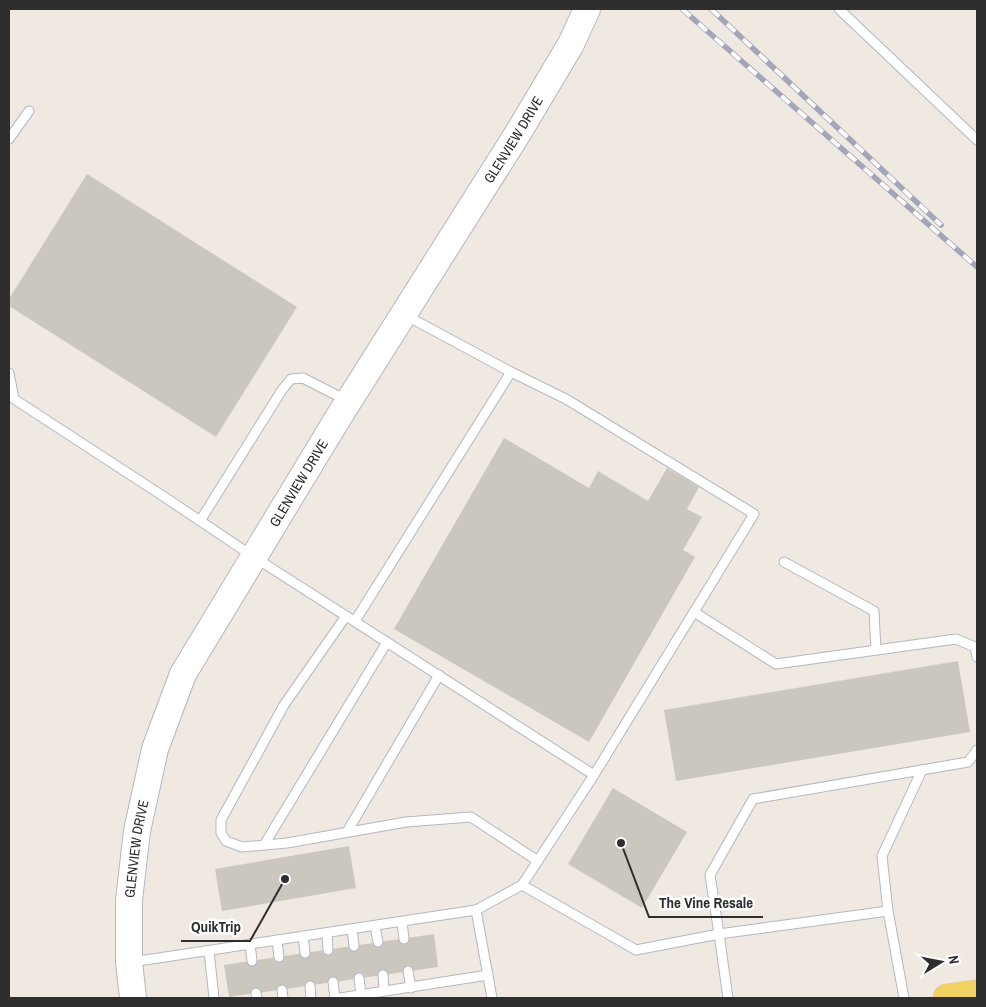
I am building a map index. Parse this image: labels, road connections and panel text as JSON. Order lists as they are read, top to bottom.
{
  "streets": {
    "main road": ["GLENVIEW DRIVE"]
  },
  "places": ["The Vine Resale", "QuikTrip"],
  "north": "right"
}
